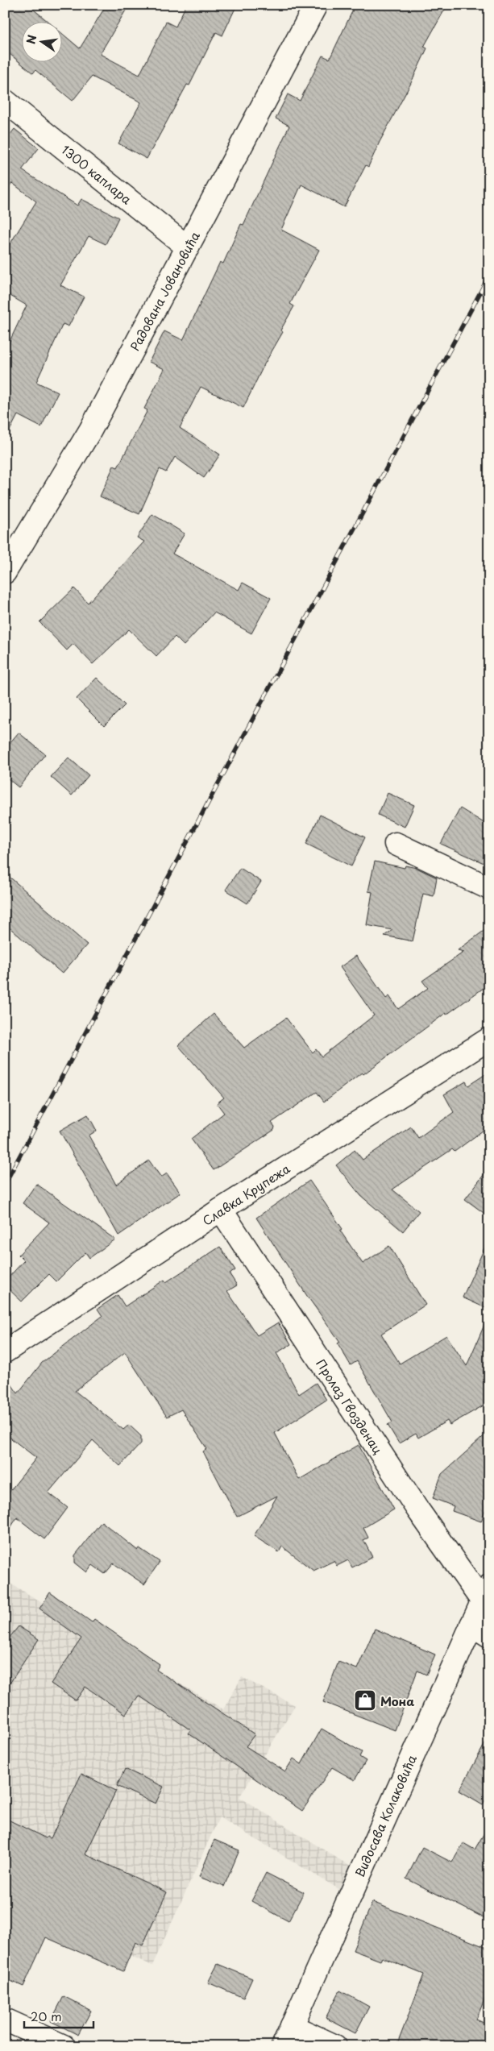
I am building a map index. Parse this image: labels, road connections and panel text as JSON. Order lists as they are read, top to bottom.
{
  "streets": {
    "street": [
      "1300 каплара",
      "Радована Јовановића",
      "Славка Крупежа",
      "Пролаз Гвозденац",
      "Видосава Колаковића"
    ]
  },
  "crossings": [
    ["1300 каплара", "Радована Јовановића"],
    ["Славка Крупежа", "Пролаз Гвозденац"],
    ["Пролаз Гвозденац", "Видосава Колаковића"]
  ],
  "places": {
    "shop": ["Мона"]
  },
  "scale_bar": "20 m",
  "north": "left"
}
